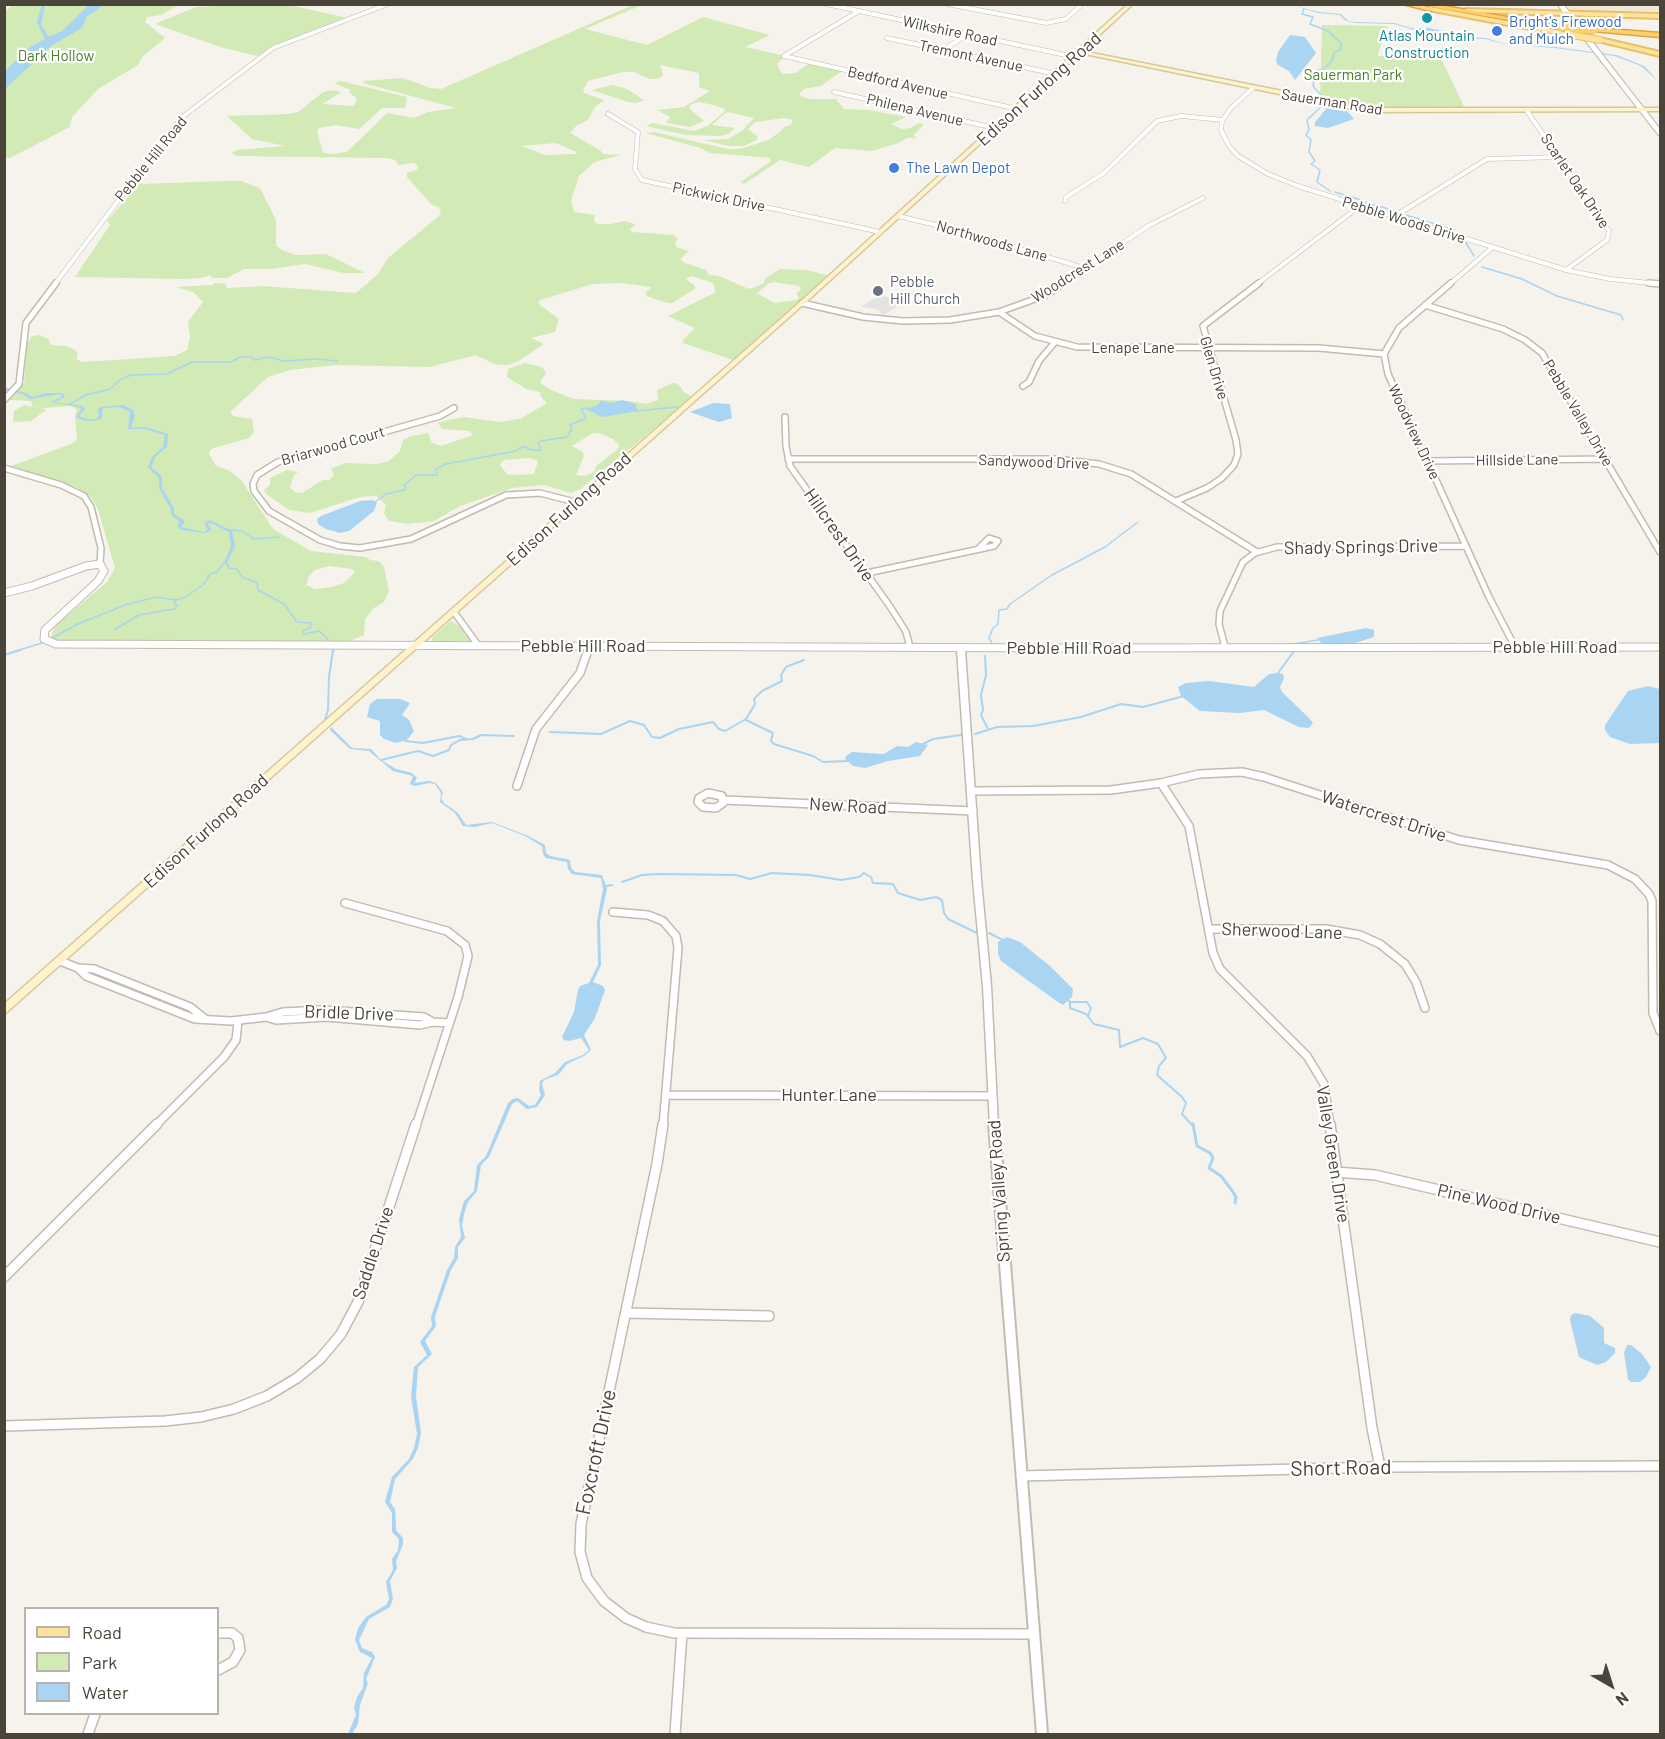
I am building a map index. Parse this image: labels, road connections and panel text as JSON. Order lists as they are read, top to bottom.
{
  "streets": {
    "main road": ["Edison Furlong Road", "Sauerman Road"],
    "street": [
      "Wilkshire Road",
      "Tremont Avenue",
      "Bedford Avenue",
      "Philena Avenue",
      "Pebble Hill Road",
      "Scarlet Oak Drive",
      "Pickwick Drive",
      "Pebble Woods Drive",
      "Northwoods Lane",
      "Woodcrest Lane",
      "Lenape Lane",
      "Glen Drive",
      "Pebble Valley Drive",
      "Woodview Drive",
      "Briarwood Court",
      "Hillside Lane",
      "Sandywood Drive",
      "Hillcrest Drive",
      "Shady Springs Drive",
      "New Road",
      "Watercrest Drive",
      "Sherwood Lane",
      "Bridle Drive",
      "Hunter Lane",
      "Valley Green Drive",
      "Spring Valley Road",
      "Pine Wood Drive",
      "Saddle Drive",
      "Foxcroft Drive",
      "Short Road"
    ]
  },
  "crossings": [
    ["Wilkshire Road", "Bedford Avenue"],
    ["Wilkshire Road", "Edison Furlong Road"],
    ["Wilkshire Road", "Sauerman Road"],
    ["Tremont Avenue", "Edison Furlong Road"],
    ["Bedford Avenue", "Edison Furlong Road"],
    ["Edison Furlong Road", "Sauerman Road"],
    ["Edison Furlong Road", "Philena Avenue"],
    ["Edison Furlong Road", "Pebble Hill Road"],
    ["Edison Furlong Road", "Pickwick Drive"],
    ["Edison Furlong Road", "Northwoods Lane"],
    ["Edison Furlong Road", "Woodcrest Lane"],
    ["Edison Furlong Road", "Briarwood Court"],
    ["Edison Furlong Road", "Bridle Drive"],
    ["Sauerman Road", "Scarlet Oak Drive"],
    ["Pebble Hill Road", "Woodview Drive"],
    ["Pebble Hill Road", "Hillcrest Drive"],
    ["Pebble Hill Road", "Shady Springs Drive"],
    ["Pebble Hill Road", "Spring Valley Road"],
    ["Scarlet Oak Drive", "Pebble Woods Drive"],
    ["Pebble Woods Drive", "Glen Drive"],
    ["Northwoods Lane", "Woodcrest Lane"],
    ["Woodcrest Lane", "Lenape Lane"],
    ["Lenape Lane", "Glen Drive"],
    ["Lenape Lane", "Woodview Drive"],
    ["Glen Drive", "Sandywood Drive"],
    ["Pebble Valley Drive", "Hillside Lane"],
    ["Woodview Drive", "Hillside Lane"],
    ["Woodview Drive", "Shady Springs Drive"],
    ["Sandywood Drive", "Hillcrest Drive"],
    ["Sandywood Drive", "Shady Springs Drive"],
    ["New Road", "Spring Valley Road"],
    ["Watercrest Drive", "Valley Green Drive"],
    ["Watercrest Drive", "Spring Valley Road"],
    ["Sherwood Lane", "Valley Green Drive"],
    ["Bridle Drive", "Saddle Drive"],
    ["Hunter Lane", "Spring Valley Road"],
    ["Hunter Lane", "Foxcroft Drive"],
    ["Valley Green Drive", "Pine Wood Drive"],
    ["Valley Green Drive", "Short Road"],
    ["Spring Valley Road", "Foxcroft Drive"],
    ["Spring Valley Road", "Short Road"]
  ],
  "parks": ["Dark Hollow", "Sauerman Park"],
  "places": [
    "Atlas Mountain Construction",
    "Bright's Firewood and Mulch",
    "The Lawn Depot",
    "Pebble Hill Church"
  ],
  "legend": ["Road", "Park", "Water"],
  "north": "bottom right"
}
